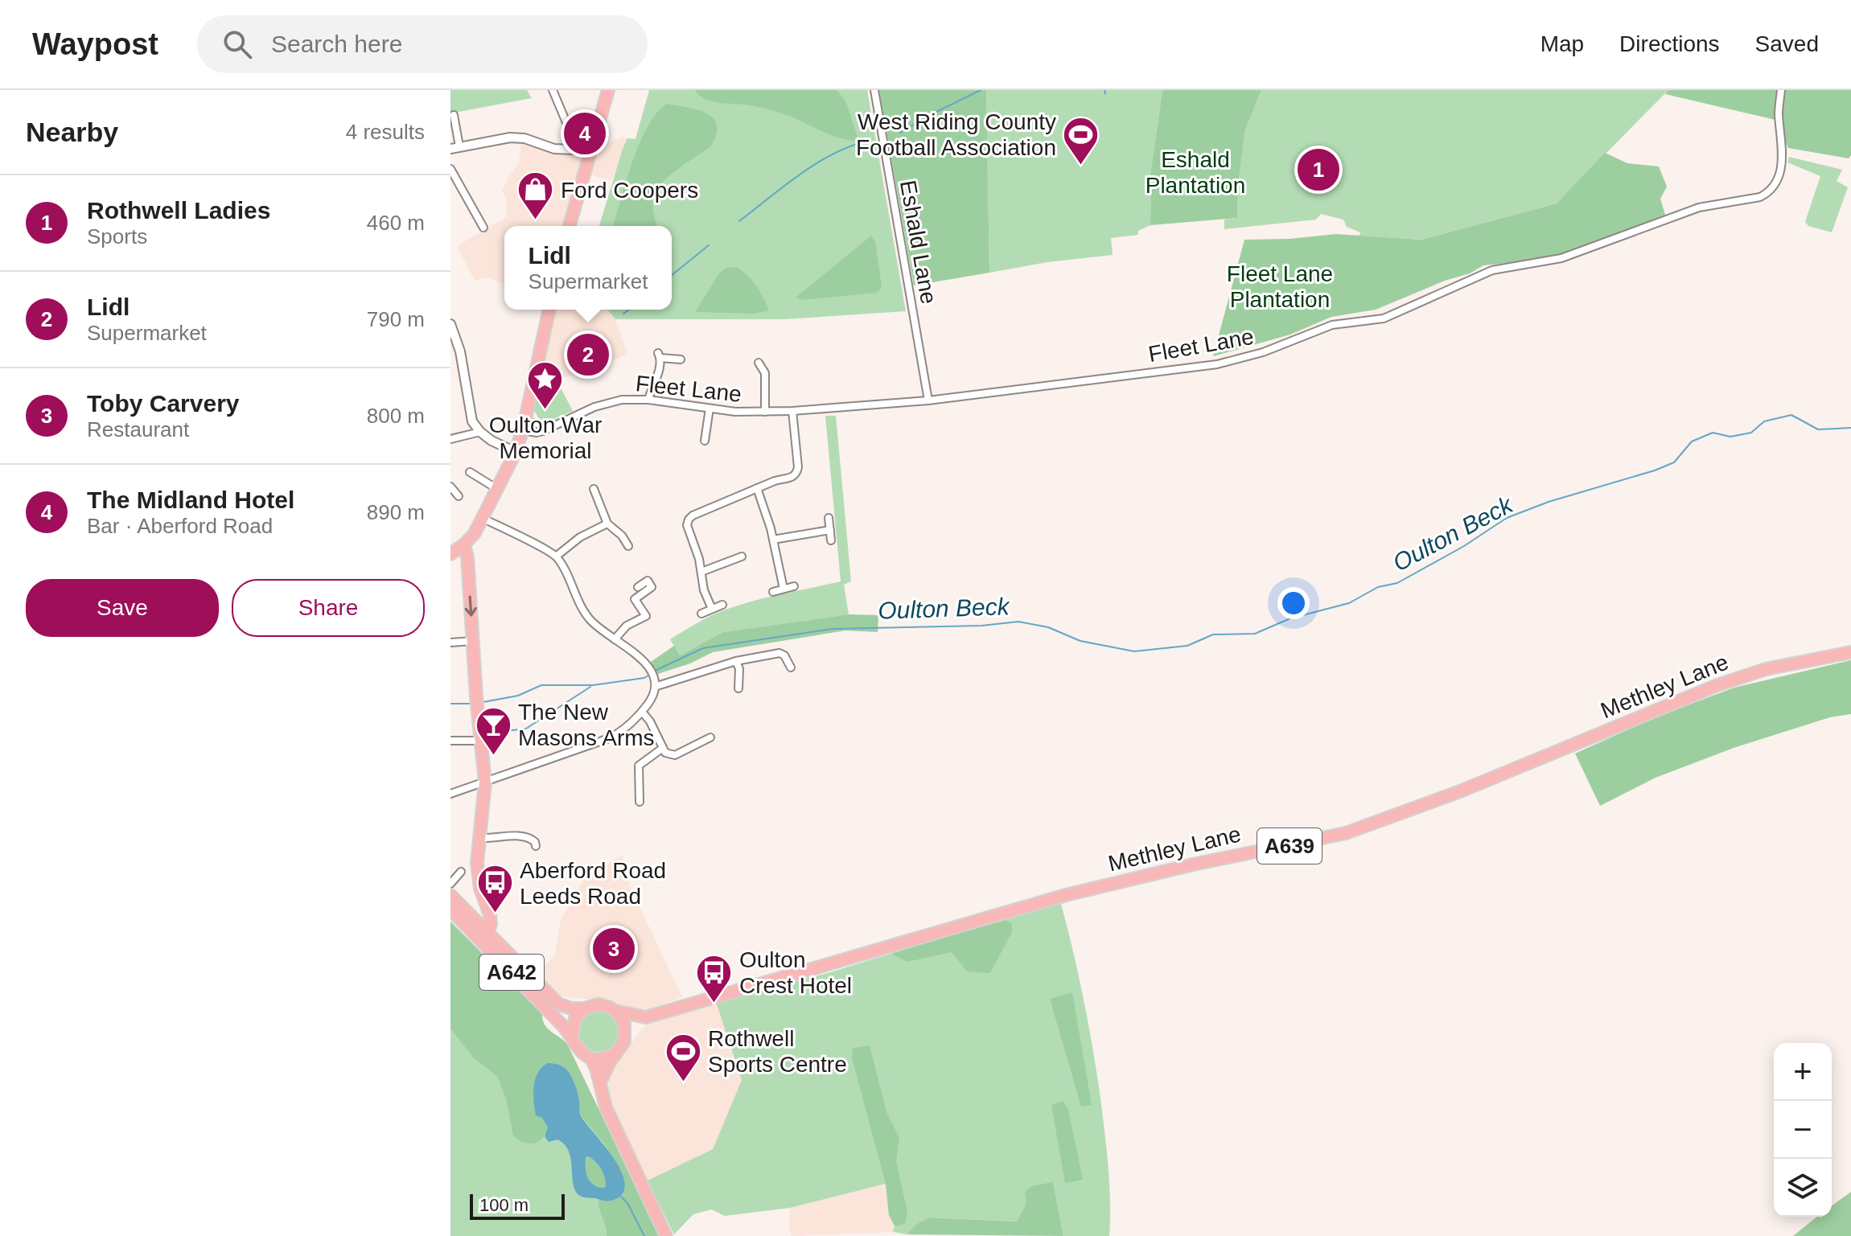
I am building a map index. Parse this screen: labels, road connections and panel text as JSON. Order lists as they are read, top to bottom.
{
  "streets": {
    "main road": ["Methley Lane", "A639", "A642"],
    "street": ["Eshald Lane", "Fleet Lane"]
  },
  "crossings": [
    ["Eshald Lane", "Fleet Lane"],
    ["Methley Lane", "A642"]
  ],
  "water": ["Oulton Beck"],
  "parks": ["Eshald Plantation", "Fleet Lane Plantation"],
  "places": {
    "sports": ["West Riding County Football Association", "Rothwell Sports Centre"],
    "shop": ["Ford Coopers"],
    "place": ["Oulton War Memorial"],
    "bar": ["The New Masons Arms"],
    "bus stop": ["Aberford Road Leeds Road", "Oulton Crest Hotel"]
  },
  "scale_bar": "100 m",
  "page": {
    "header": "Waypost",
    "search": "Search here",
    "nav": ["Map", "Directions", "Saved"],
    "heading": ["Nearby", "4 results"],
    "pins": [
      "4",
      "1",
      "2",
      "3"
    ],
    "list": [
      {
        "mark": "1",
        "name": "Rothwell Ladies",
        "note": "Sports",
        "value": "460 m"
      },
      {
        "mark": "2",
        "name": "Lidl",
        "note": "Supermarket",
        "value": "790 m"
      },
      {
        "mark": "3",
        "name": "Toby Carvery",
        "note": "Restaurant",
        "value": "800 m"
      },
      {
        "mark": "4",
        "name": "The Midland Hotel",
        "note": "Bar · Aberford Road",
        "value": "890 m"
      }
    ],
    "popup": ["Lidl", "Supermarket"],
    "buttons": ["Save", "Share"],
    "map_buttons": ["+", "−"],
    "scale": "100 m"
  }
}
